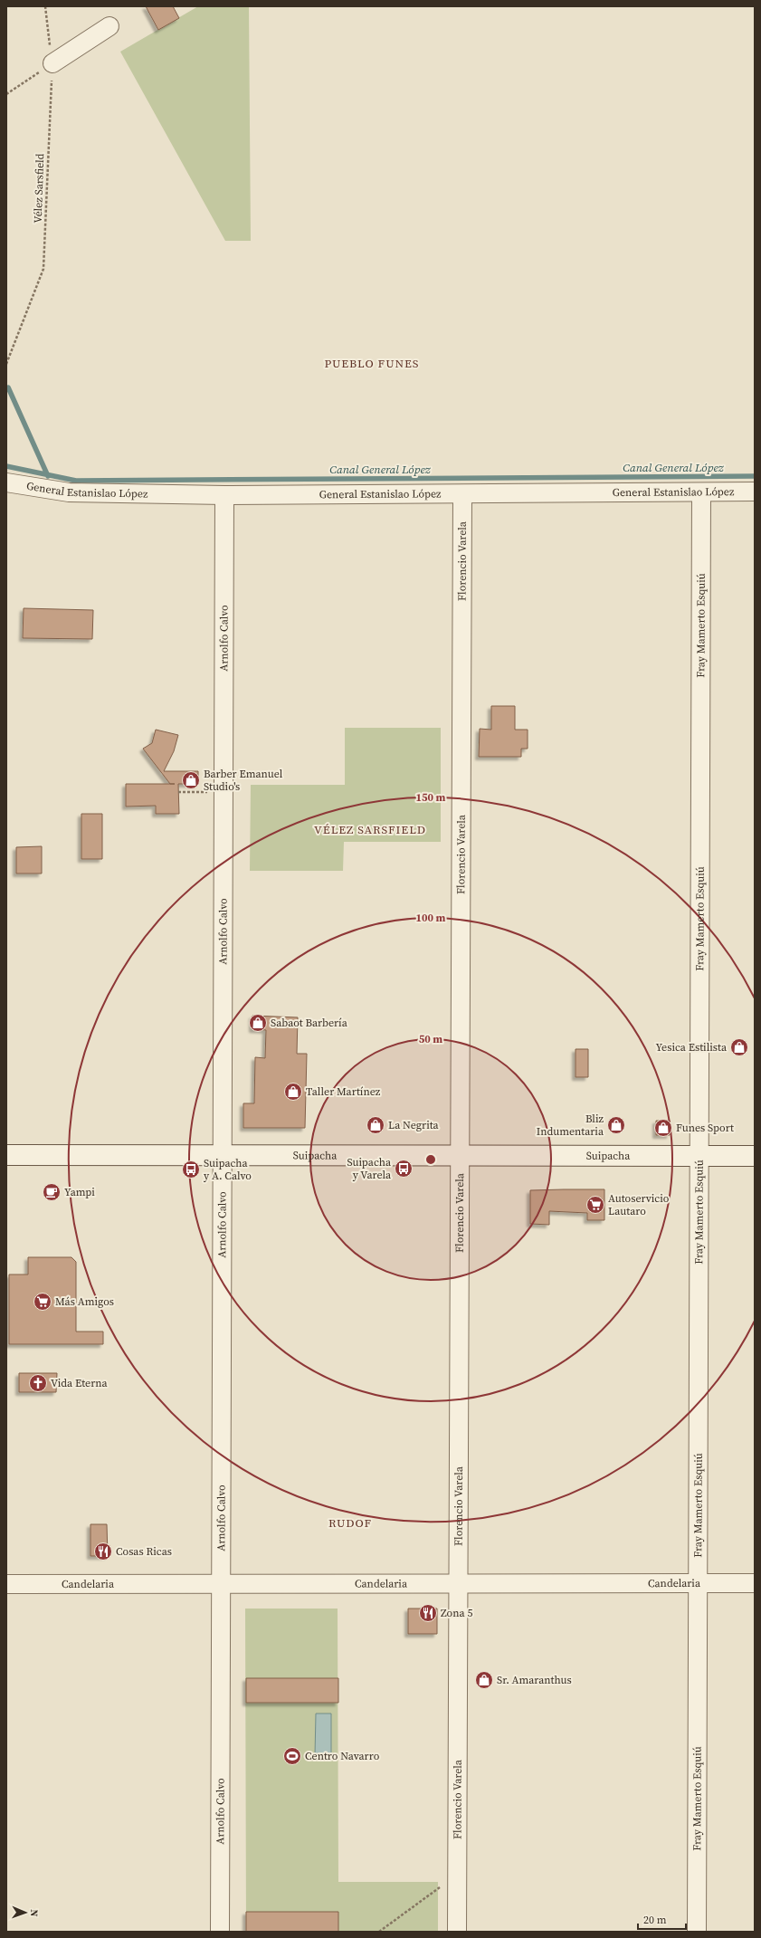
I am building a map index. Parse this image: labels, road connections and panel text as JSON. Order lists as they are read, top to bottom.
{
  "streets": {
    "main road": ["Suipacha"],
    "street": [
      "General Estanislao López",
      "Florencio Varela",
      "Fray Mamerto Esquiú",
      "Arnolfo Calvo",
      "Candelaria"
    ],
    "path": ["Vélez Sarsfield"]
  },
  "crossings": [
    ["General Estanislao López", "Florencio Varela"],
    ["General Estanislao López", "Fray Mamerto Esquiú"],
    ["General Estanislao López", "Arnolfo Calvo"],
    ["Florencio Varela", "Suipacha"],
    ["Florencio Varela", "Candelaria"],
    ["Fray Mamerto Esquiú", "Suipacha"],
    ["Fray Mamerto Esquiú", "Candelaria"],
    ["Arnolfo Calvo", "Suipacha"],
    ["Arnolfo Calvo", "Candelaria"]
  ],
  "districts": ["PUEBLO FUNES", "VÉLEZ SARSFIELD", "RUDOF"],
  "water": ["Canal General López"],
  "places": {
    "shop": [
      "Barber Emanuel Studio's",
      "Sabaot Barbería",
      "Yesica Estilista",
      "Taller Martínez",
      "La Negrita",
      "Bliz Indumentaria",
      "Funes Sport",
      "Sr. Amaranthus"
    ],
    "bus stop": ["Suipacha y Varela", "Suipacha y A. Calvo"],
    "cafe": ["Yampi"],
    "supermarket": ["Autoservicio Lautaro", "Más Amigos"],
    "church": ["Vida Eterna"],
    "restaurant": ["Cosas Ricas", "Zona 5"],
    "sports": ["Centro Navarro"]
  },
  "scale_bar": "20 m",
  "north": "right",
  "rings": ["150 m", "100 m", "50 m"]
}
